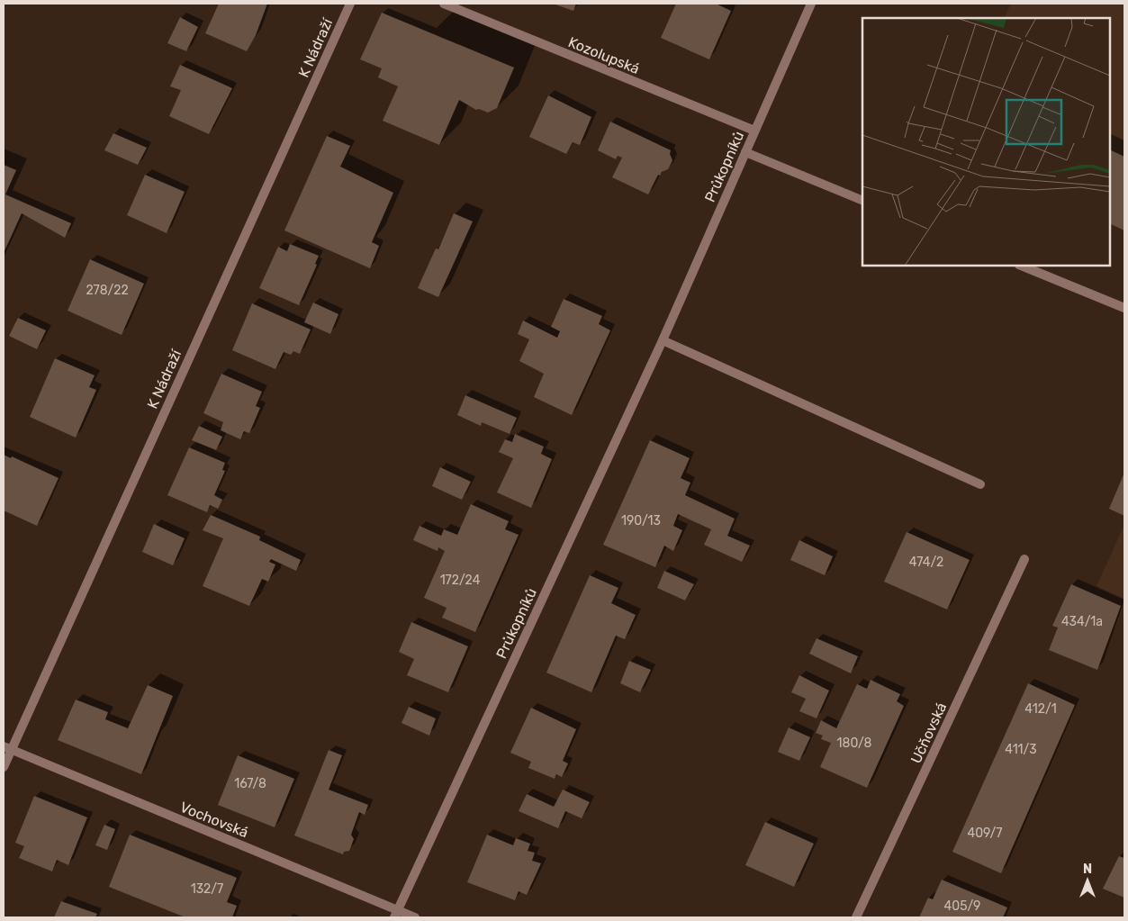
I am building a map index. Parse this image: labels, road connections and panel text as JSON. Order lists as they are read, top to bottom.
{
  "streets": {
    "street": [
      "K Nádraží",
      "Kozolupská",
      "Průkopníků",
      "Učňovská",
      "Vochovská"
    ]
  },
  "crossings": [
    ["K Nádraží", "Vochovská"],
    ["Kozolupská", "Průkopníků"],
    ["Průkopníků", "Vochovská"]
  ],
  "house_numbers": [
    "278/22",
    "190/13",
    "474/2",
    "172/24",
    "434/1a",
    "412/1",
    "180/8",
    "411/3",
    "167/8",
    "409/7",
    "132/7",
    "405/9"
  ],
  "north": "top"
}
